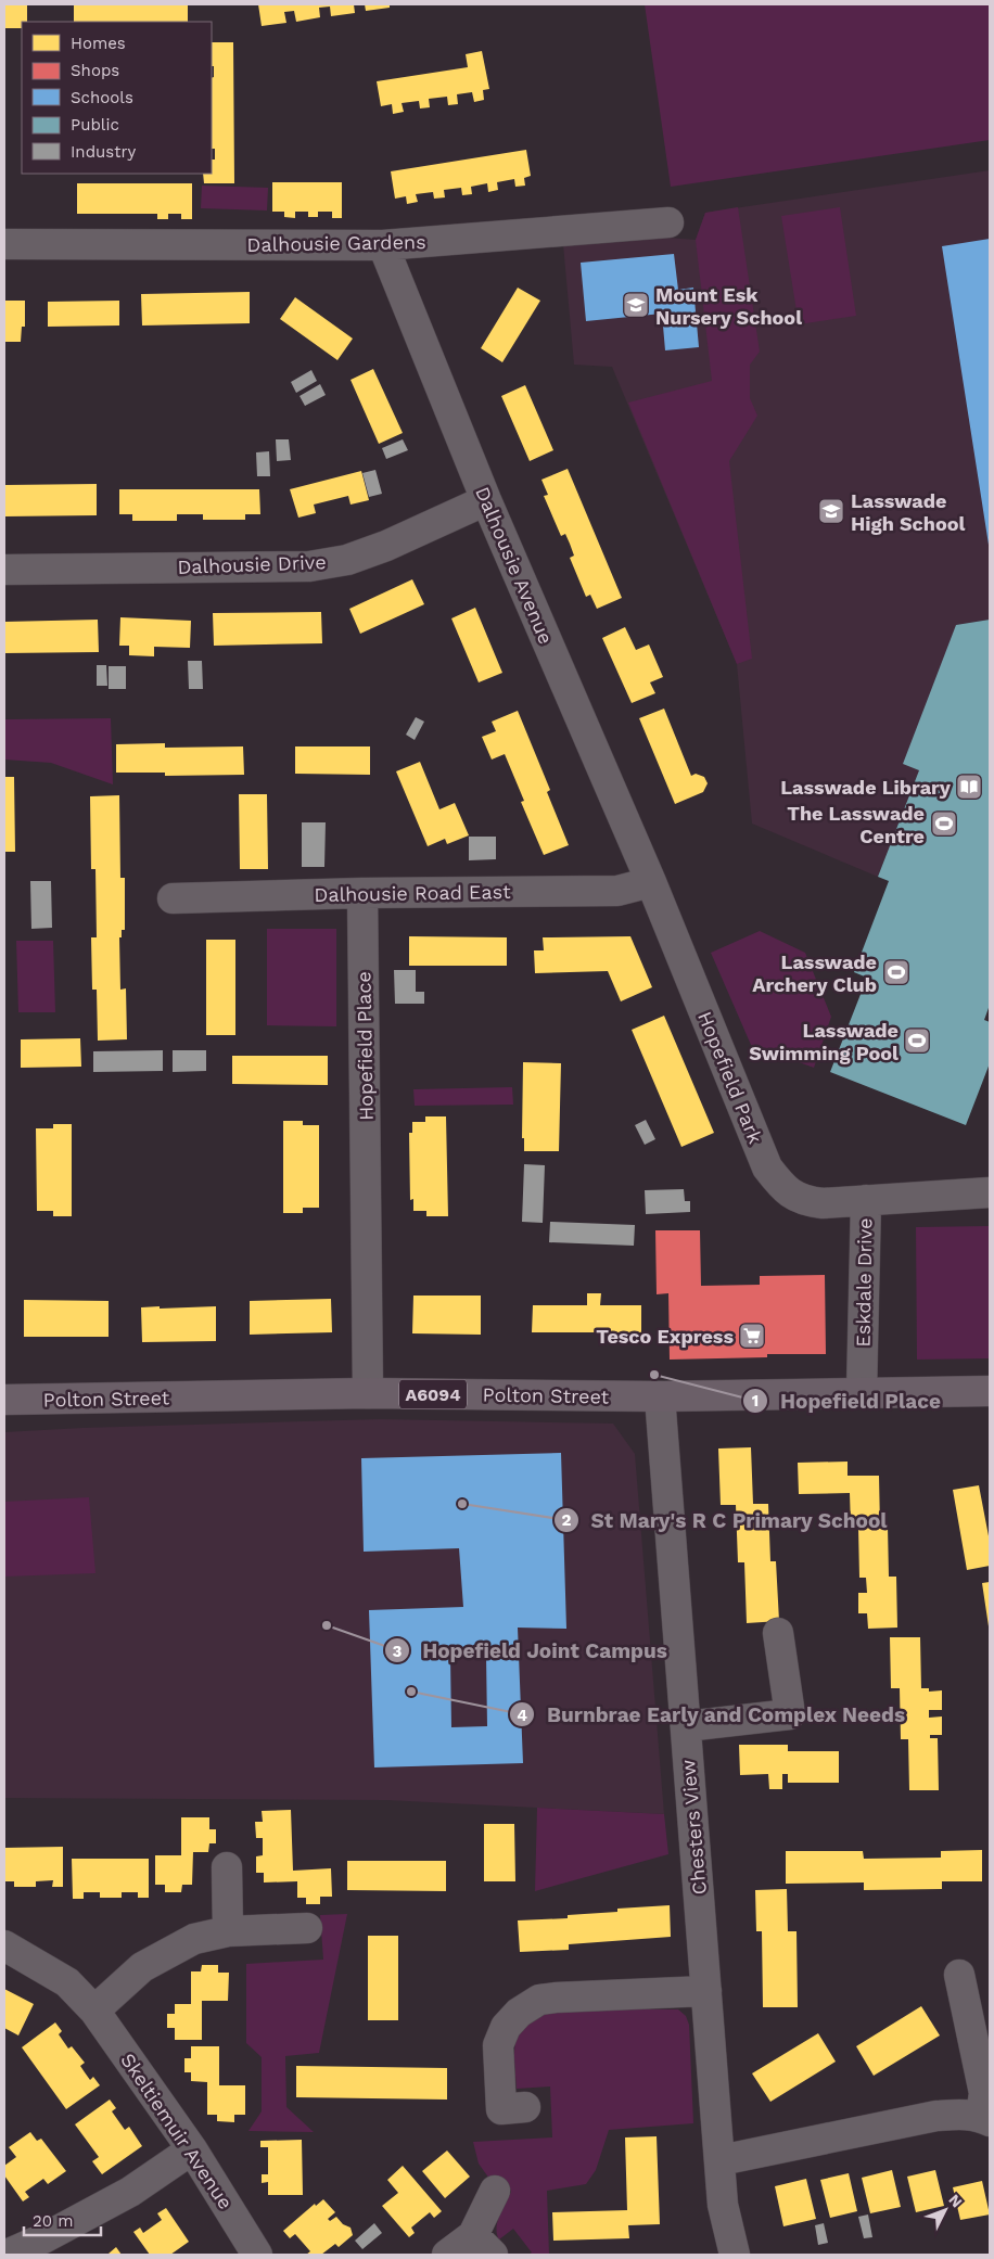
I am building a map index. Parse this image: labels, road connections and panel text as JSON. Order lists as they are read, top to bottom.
{
  "streets": {
    "main road": ["A6094", "Polton Street"],
    "street": [
      "Dalhousie Gardens",
      "Dalhousie Drive",
      "Dalhousie Avenue",
      "Dalhousie Road East",
      "Hopefield Place",
      "Hopefield Park",
      "Eskdale Drive",
      "Chesters View",
      "Skeltiemuir Avenue"
    ]
  },
  "crossings": [
    ["Dalhousie Gardens", "Dalhousie Avenue"],
    ["Dalhousie Drive", "Dalhousie Avenue"],
    ["Dalhousie Avenue", "Dalhousie Road East"],
    ["Dalhousie Avenue", "Hopefield Park"],
    ["Dalhousie Road East", "Hopefield Place"],
    ["Dalhousie Road East", "Hopefield Park"],
    ["Hopefield Place", "Polton Street"],
    ["Hopefield Park", "Eskdale Drive"],
    ["Eskdale Drive", "Polton Street"],
    ["Polton Street", "Chesters View"]
  ],
  "places": {
    "school or university": ["Mount Esk Nursery School", "Lasswade High School"],
    "library": ["Lasswade Library"],
    "sports": ["The Lasswade Centre", "Lasswade Archery Club", "Lasswade Swimming Pool"],
    "supermarket": ["Tesco Express"],
    "other": [
      "Hopefield Place",
      "St Mary's R C Primary School",
      "Hopefield Joint Campus",
      "Burnbrae Early and Complex Needs"
    ]
  },
  "legend": [
    "Homes",
    "Shops",
    "Schools",
    "Public",
    "Industry"
  ],
  "scale_bar": "20 m",
  "north": "top right"
}
